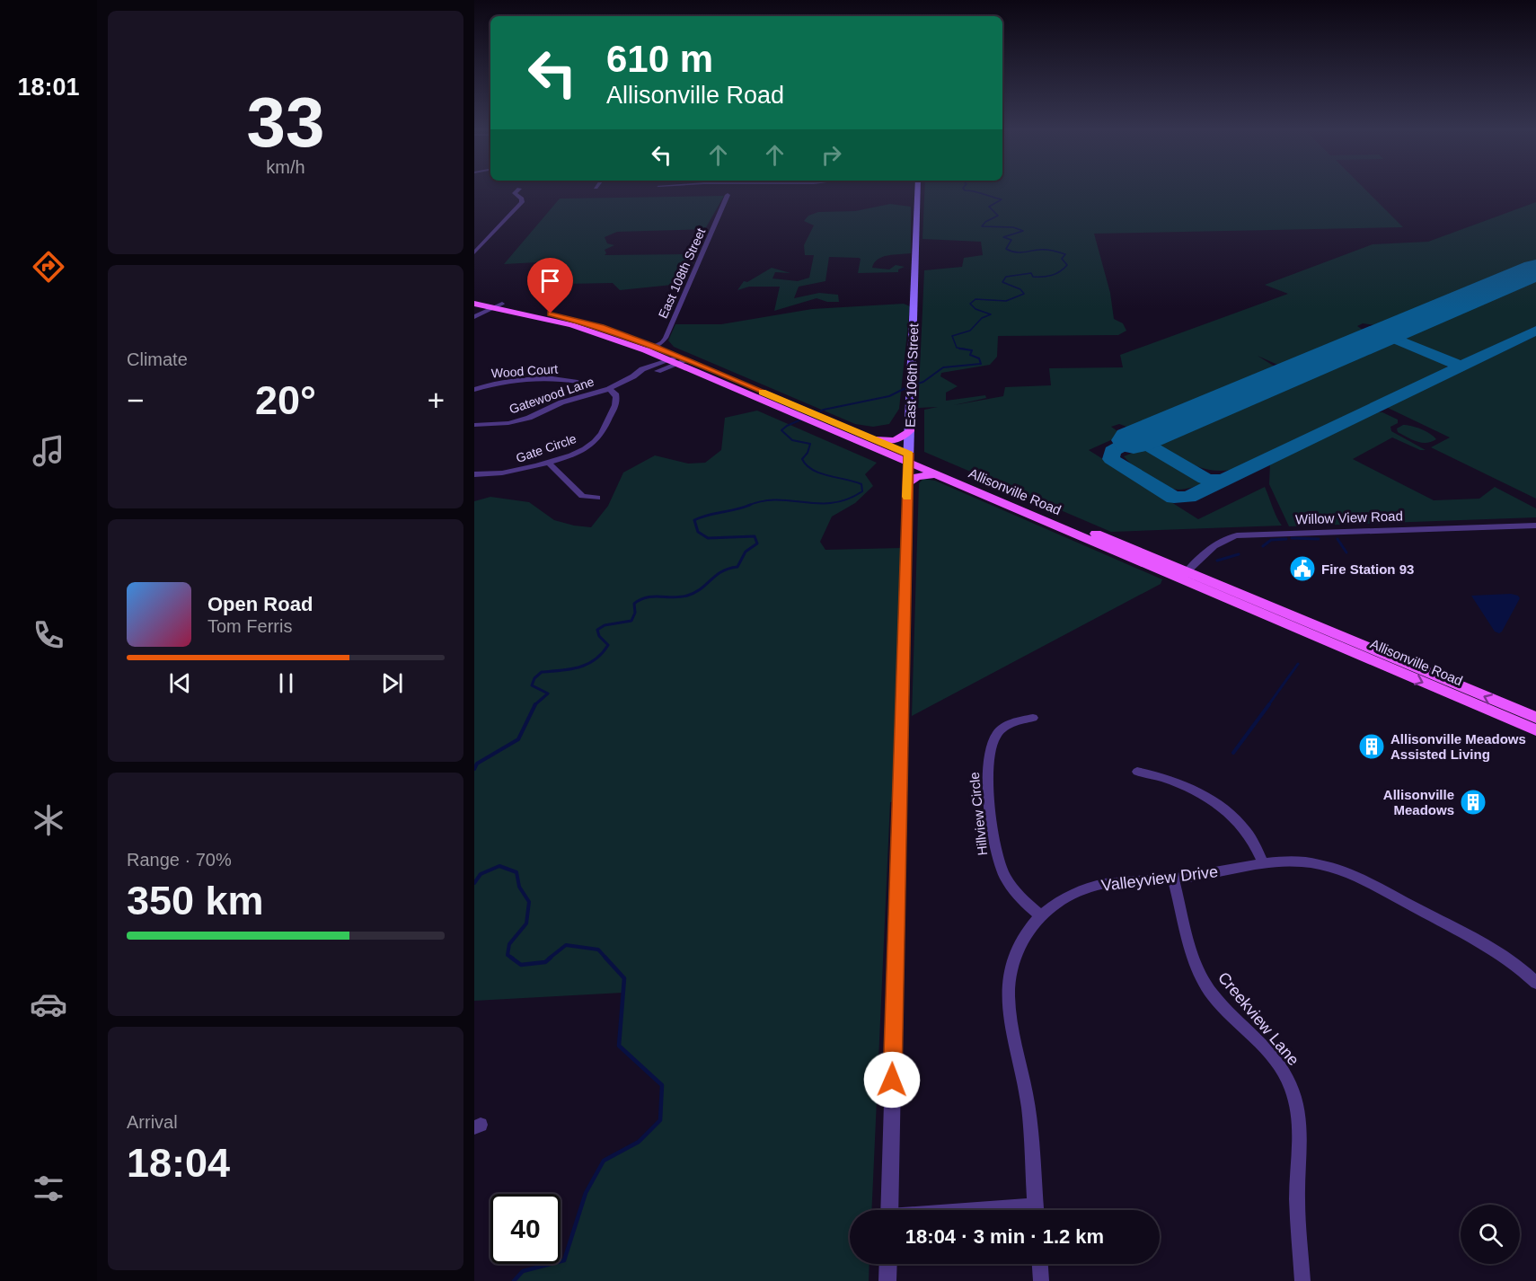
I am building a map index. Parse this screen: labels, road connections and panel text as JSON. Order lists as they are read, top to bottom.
{
  "streets": {
    "main road": ["East 106th Street", "Allisonville Road"],
    "street": [
      "East 108th Street",
      "Wood Court",
      "Gatewood Lane",
      "Gate Circle",
      "Willow View Road",
      "Hillview Circle",
      "Valleyview Drive",
      "Creekview Lane"
    ]
  },
  "crossings": [
    ["East 108th Street", "Allisonville Road"],
    ["East 106th Street", "Allisonville Road"],
    ["Gatewood Lane", "Gate Circle"],
    ["Gatewood Lane", "Allisonville Road"],
    ["Allisonville Road", "Willow View Road"],
    ["Hillview Circle", "Valleyview Drive"],
    ["Valleyview Drive", "Creekview Lane"]
  ],
  "places": {
    "public building": ["Fire Station 93"],
    "building": ["Allisonville Meadows Assisted Living", "Allisonville Meadows"]
  },
  "page": {
    "tabs": "18:01",
    "tile": [
      ["33", "km/h"],
      "Climate",
      ["Range · 70%", "350 km"],
      ["Arrival", "18:04"]
    ],
    "turn": ["610 m", "Allisonville Road"],
    "heat": ["−", "20°", "+"],
    "song": ["Open Road", "Tom Ferris"],
    "limit": "40",
    "trip": "18:04 · 3 min · 1.2 km"
  }
}
